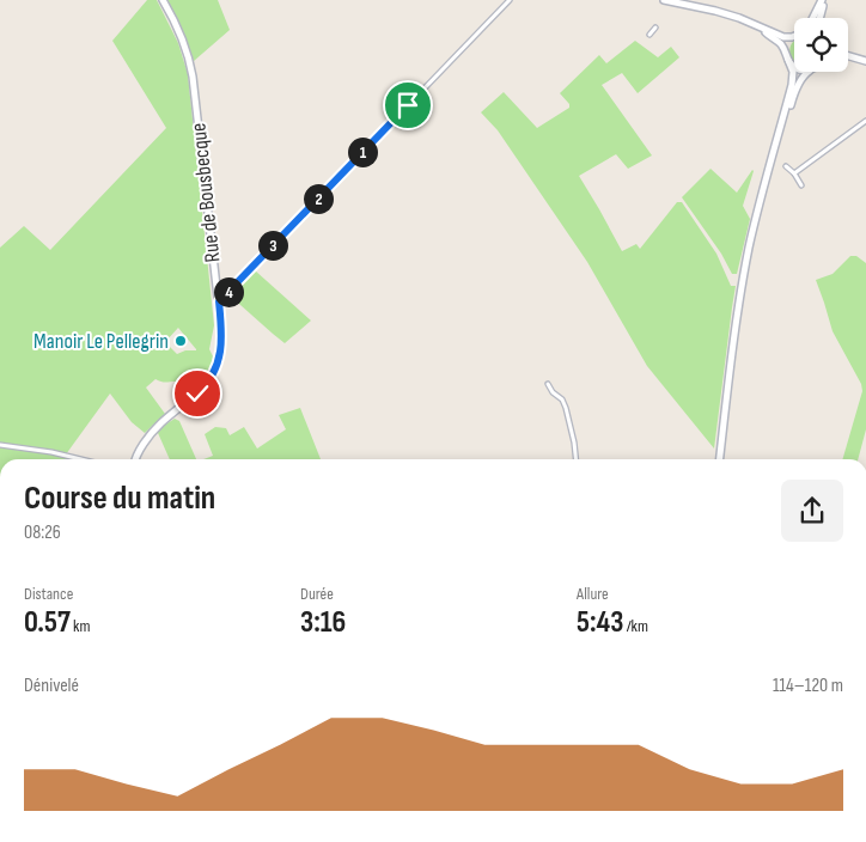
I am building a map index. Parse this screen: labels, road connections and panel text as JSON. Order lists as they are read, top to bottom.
{
  "streets": {
    "street": ["Rue de Bousbecque"]
  },
  "places": ["Manoir Le Pellegrin"],
  "page": {
    "pins": [
      "1",
      "2",
      "3",
      "4"
    ],
    "heading": ["Course du matin", "08:26"],
    "stats": [
      ["Distance", "0.57 km"],
      ["Durée", "3:16"],
      ["Allure", "5:43 /km"]
    ],
    "chart": ["Dénivelé", "114–120 m"]
  }
}
